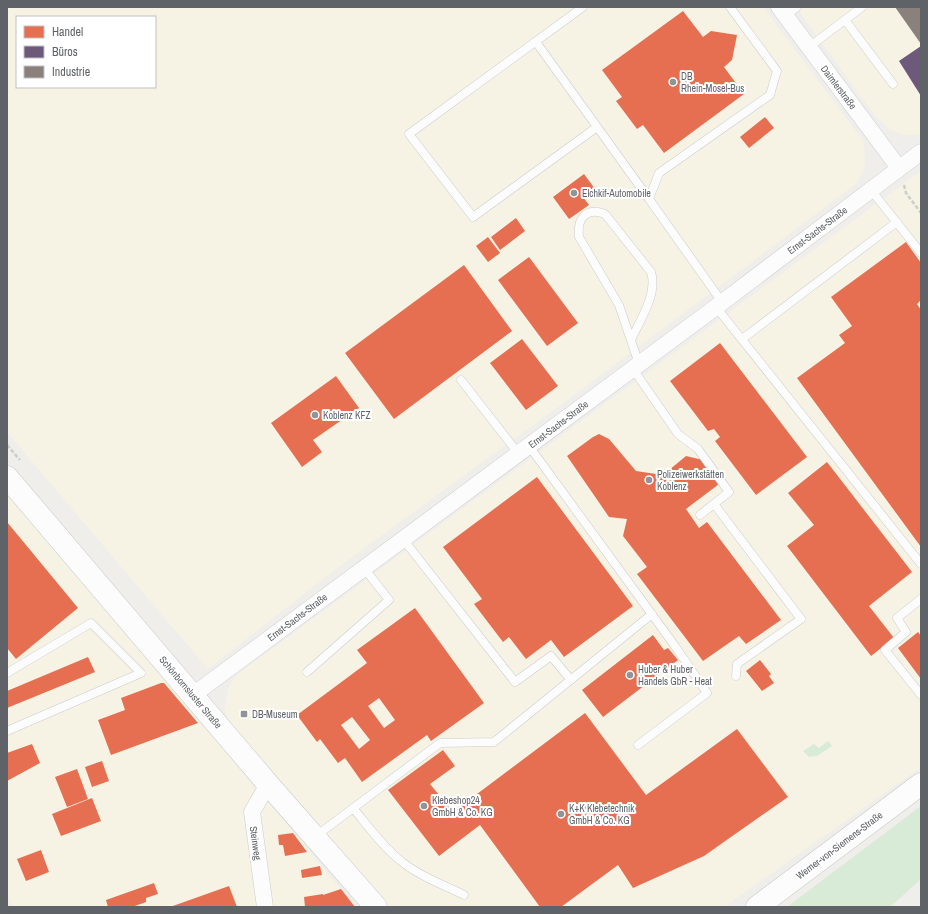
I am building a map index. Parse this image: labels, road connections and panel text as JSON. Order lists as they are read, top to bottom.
{
  "streets": {
    "street": [
      "Daimlerstraße",
      "Ernst-Sachs-Straße",
      "Schönbornsluster Straße",
      "Steinweg",
      "Werner-von-Siemens-Straße"
    ]
  },
  "crossings": [
    ["Daimlerstraße", "Ernst-Sachs-Straße"],
    ["Ernst-Sachs-Straße", "Schönbornsluster Straße"],
    ["Schönbornsluster Straße", "Steinweg"]
  ],
  "places": {
    "other": [
      "DB Rhein-Mosel-Bus",
      "Elchkif-Automobile",
      "Koblenz KFZ",
      "Polizeiwerkstätten Koblenz",
      "Huber & Huber Handels GbR - Heat",
      "Klebeshop24 GmbH & Co. KG",
      "K+K Klebetechnik GmbH & Co. KG"
    ],
    "transit": ["DB-Museum"]
  },
  "legend": ["Handel", "Büros", "Industrie"]
}
